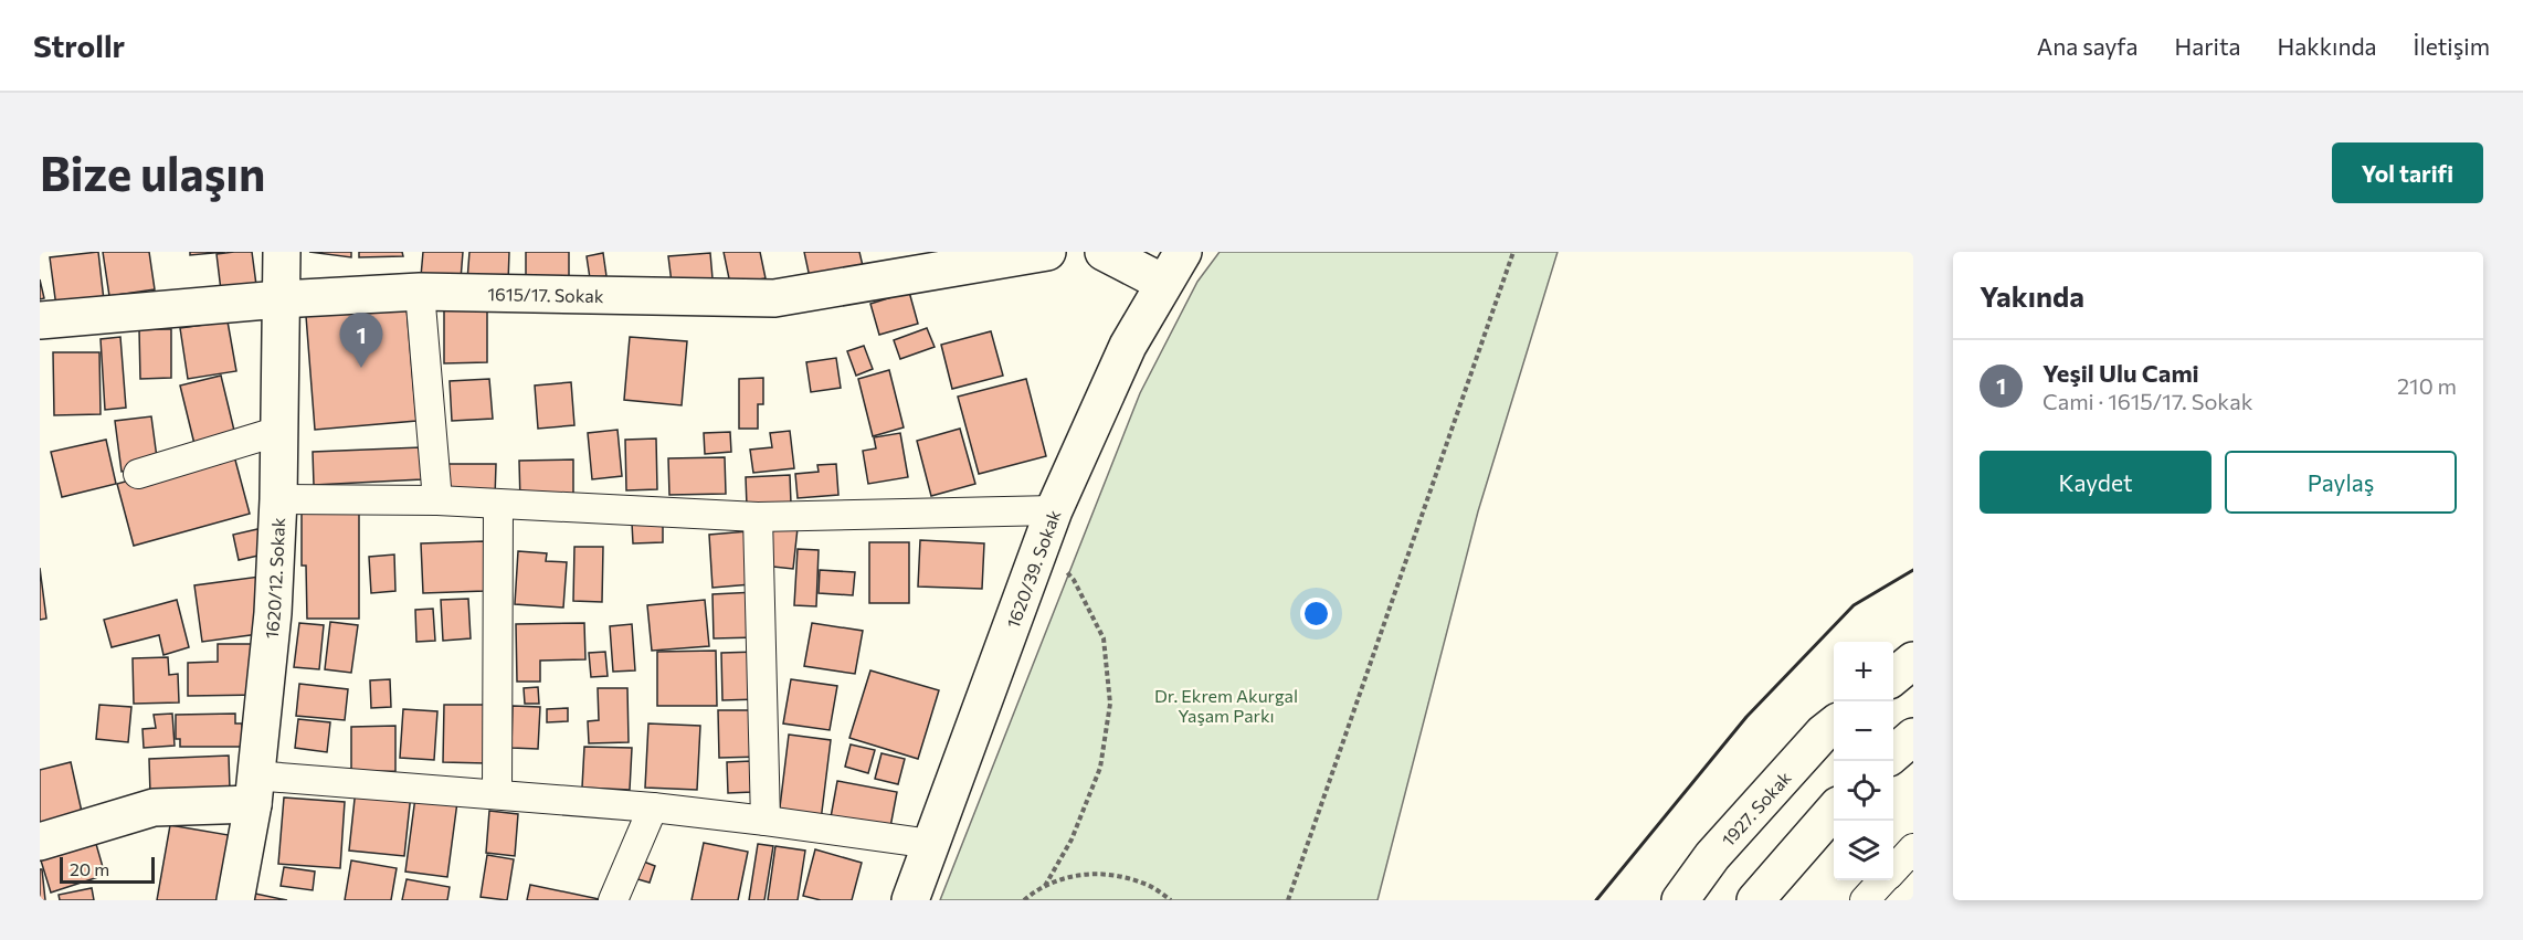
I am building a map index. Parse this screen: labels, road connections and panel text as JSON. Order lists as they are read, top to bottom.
{
  "streets": {
    "main road": [
      "1615/17. Sokak",
      "1620/39. Sokak",
      "1620/12. Sokak",
      "1927. Sokak"
    ]
  },
  "crossings": [
    ["1615/17. Sokak", "1620/12. Sokak"]
  ],
  "parks": ["Dr. Ekrem Akurgal Yaşam Parkı"],
  "scale_bar": "20 m",
  "page": {
    "header": "Strollr",
    "nav": [
      "Ana sayfa",
      "Harita",
      "Hakkında",
      "İletişim"
    ],
    "buttons": [
      "Yol tarifi",
      ["Kaydet", "Paylaş"]
    ],
    "title": "Bize ulaşın",
    "heading": "Yakında",
    "pins": "1",
    "list": [
      {
        "mark": "1",
        "name": "Yeşil Ulu Cami",
        "note": "Cami · 1615/17. Sokak",
        "value": "210 m"
      }
    ],
    "map_buttons": ["+", "−"],
    "scale": "20 m"
  }
}
